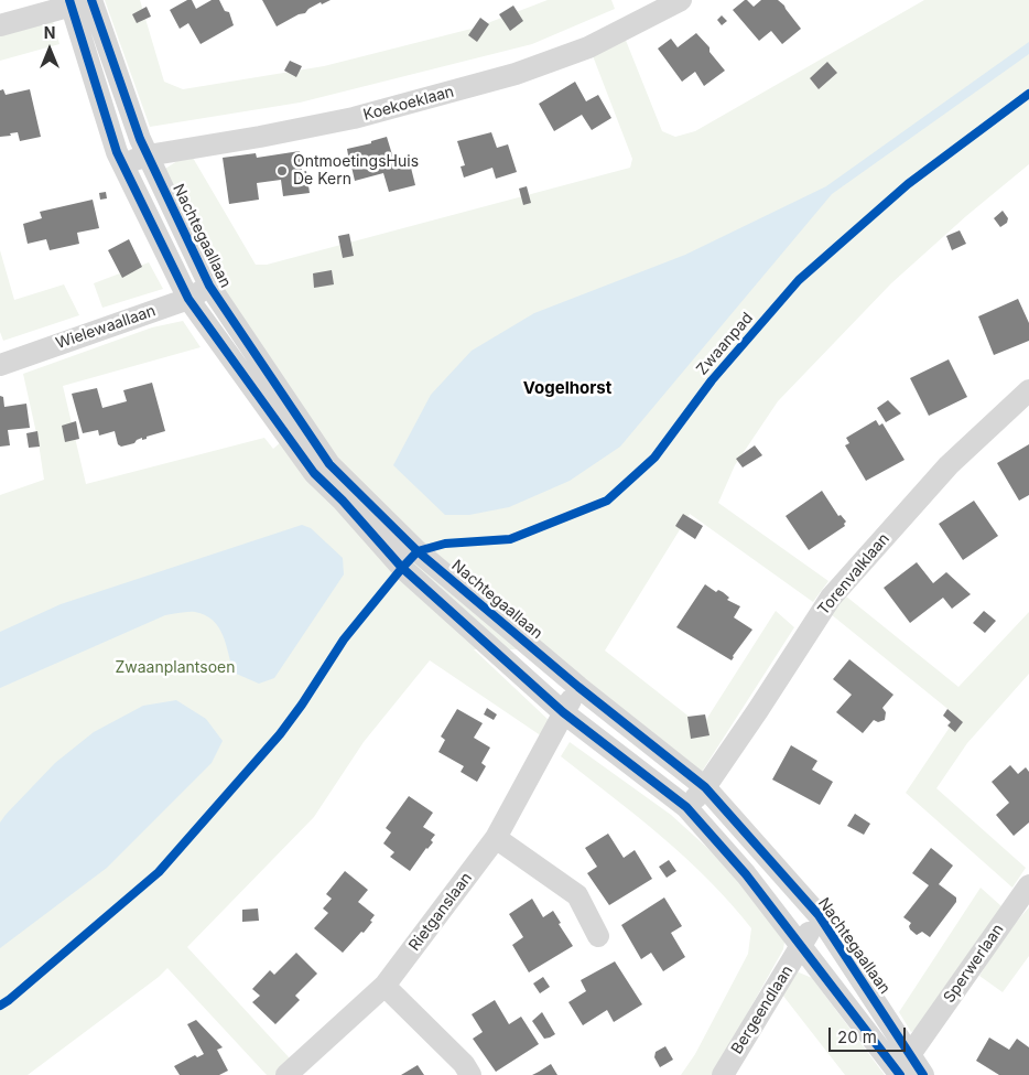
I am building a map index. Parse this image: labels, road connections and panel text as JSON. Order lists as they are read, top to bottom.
{
  "streets": {
    "street": [
      "Koekoeklaan",
      "Nachtegaallaan",
      "Wielewaallaan",
      "Torenvalklaan",
      "Rietganslaan",
      "Sperwerlaan",
      "Bergeendlaan"
    ],
    "cycle path": ["Zwaanpad"]
  },
  "crossings": [
    ["Koekoeklaan", "Nachtegaallaan"],
    ["Nachtegaallaan", "Wielewaallaan"],
    ["Nachtegaallaan", "Torenvalklaan"],
    ["Nachtegaallaan", "Rietganslaan"],
    ["Nachtegaallaan", "Sperwerlaan"],
    ["Nachtegaallaan", "Bergeendlaan"]
  ],
  "districts": ["Vogelhorst"],
  "parks": ["Zwaanplantsoen"],
  "places": ["OntmoetingsHuis De Kern"],
  "scale_bar": "20 m",
  "north": "top"
}
